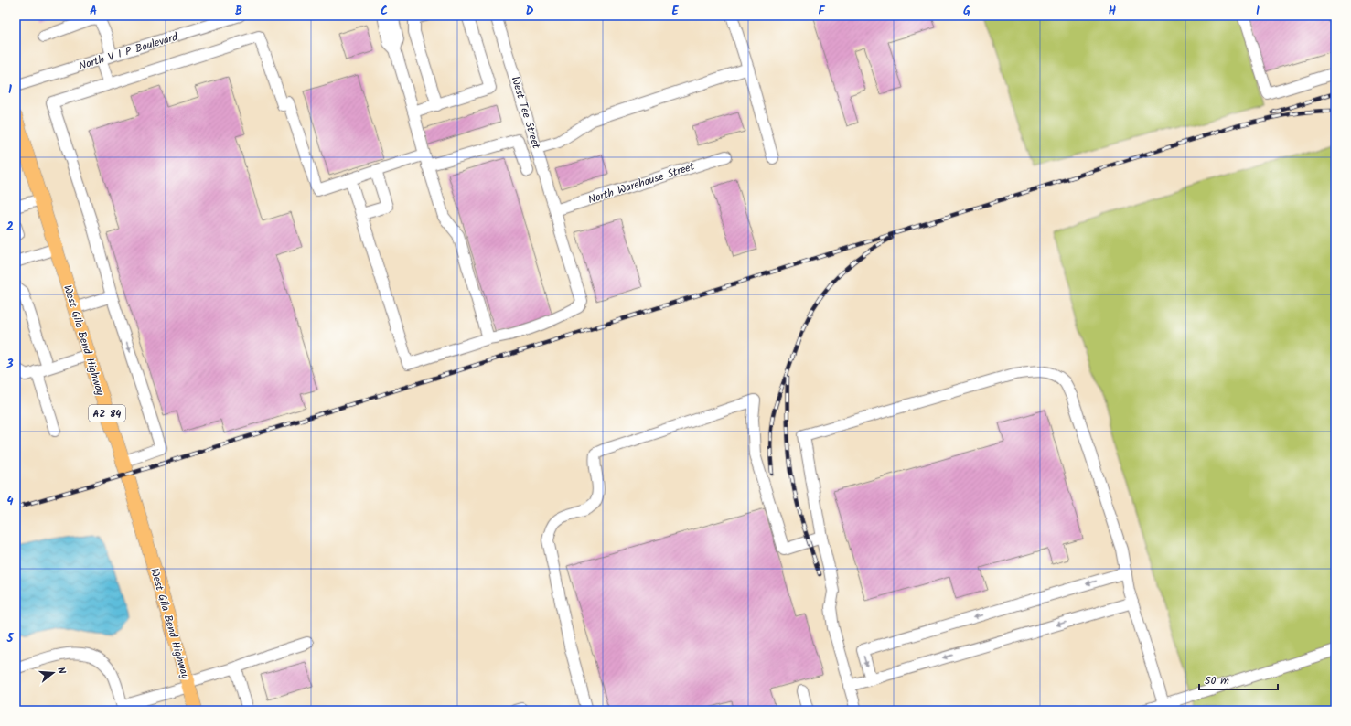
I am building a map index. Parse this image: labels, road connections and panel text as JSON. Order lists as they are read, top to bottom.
{
  "streets": {
    "main road": ["West Gila Bend Highway", "AZ 84"],
    "street": ["North V I P Boulevard", "West Tee Street", "North Warehouse Street"]
  },
  "crossings": [
    ["West Tee Street", "North Warehouse Street"]
  ],
  "scale_bar": "50 m",
  "north": "right",
  "grid": {
    "columns": [
      "A",
      "B",
      "C",
      "D",
      "E",
      "F",
      "G",
      "H",
      "I"
    ],
    "rows": [
      "1",
      "2",
      "3",
      "4",
      "5"
    ]
  }
}
